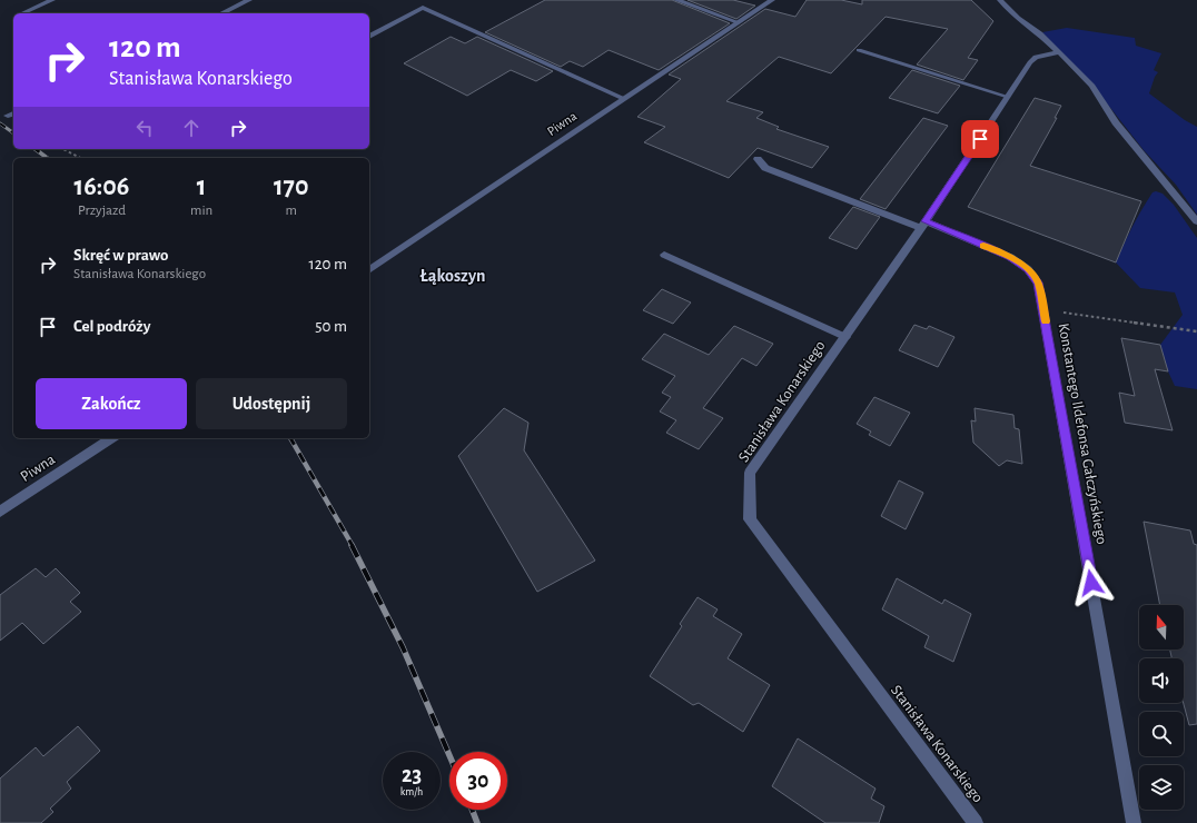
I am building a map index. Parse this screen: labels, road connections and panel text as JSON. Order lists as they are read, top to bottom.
{
  "streets": {
    "street": ["Piwna", "Stanisława Konarskiego", "Konstantego Ildefonsa Gałczyńskiego"]
  },
  "crossings": [
    ["Stanisława Konarskiego", "Konstantego Ildefonsa Gałczyńskiego"]
  ],
  "districts": ["Łąkoszyn"],
  "north": "top",
  "page": {
    "turn": ["120 m", "Stanisława Konarskiego"],
    "eta": [
      "16:06",
      "Przyjazd",
      "1",
      "min",
      "170",
      "m"
    ],
    "list": [
      {
        "name": "Skręć w prawo",
        "note": "Stanisława Konarskiego",
        "value": "120 m"
      },
      {
        "name": "Cel podróży",
        "value": "50 m"
      }
    ],
    "buttons": ["Zakończ", "Udostępnij"],
    "speed": "23 km/h",
    "limit": "30"
  }
}
